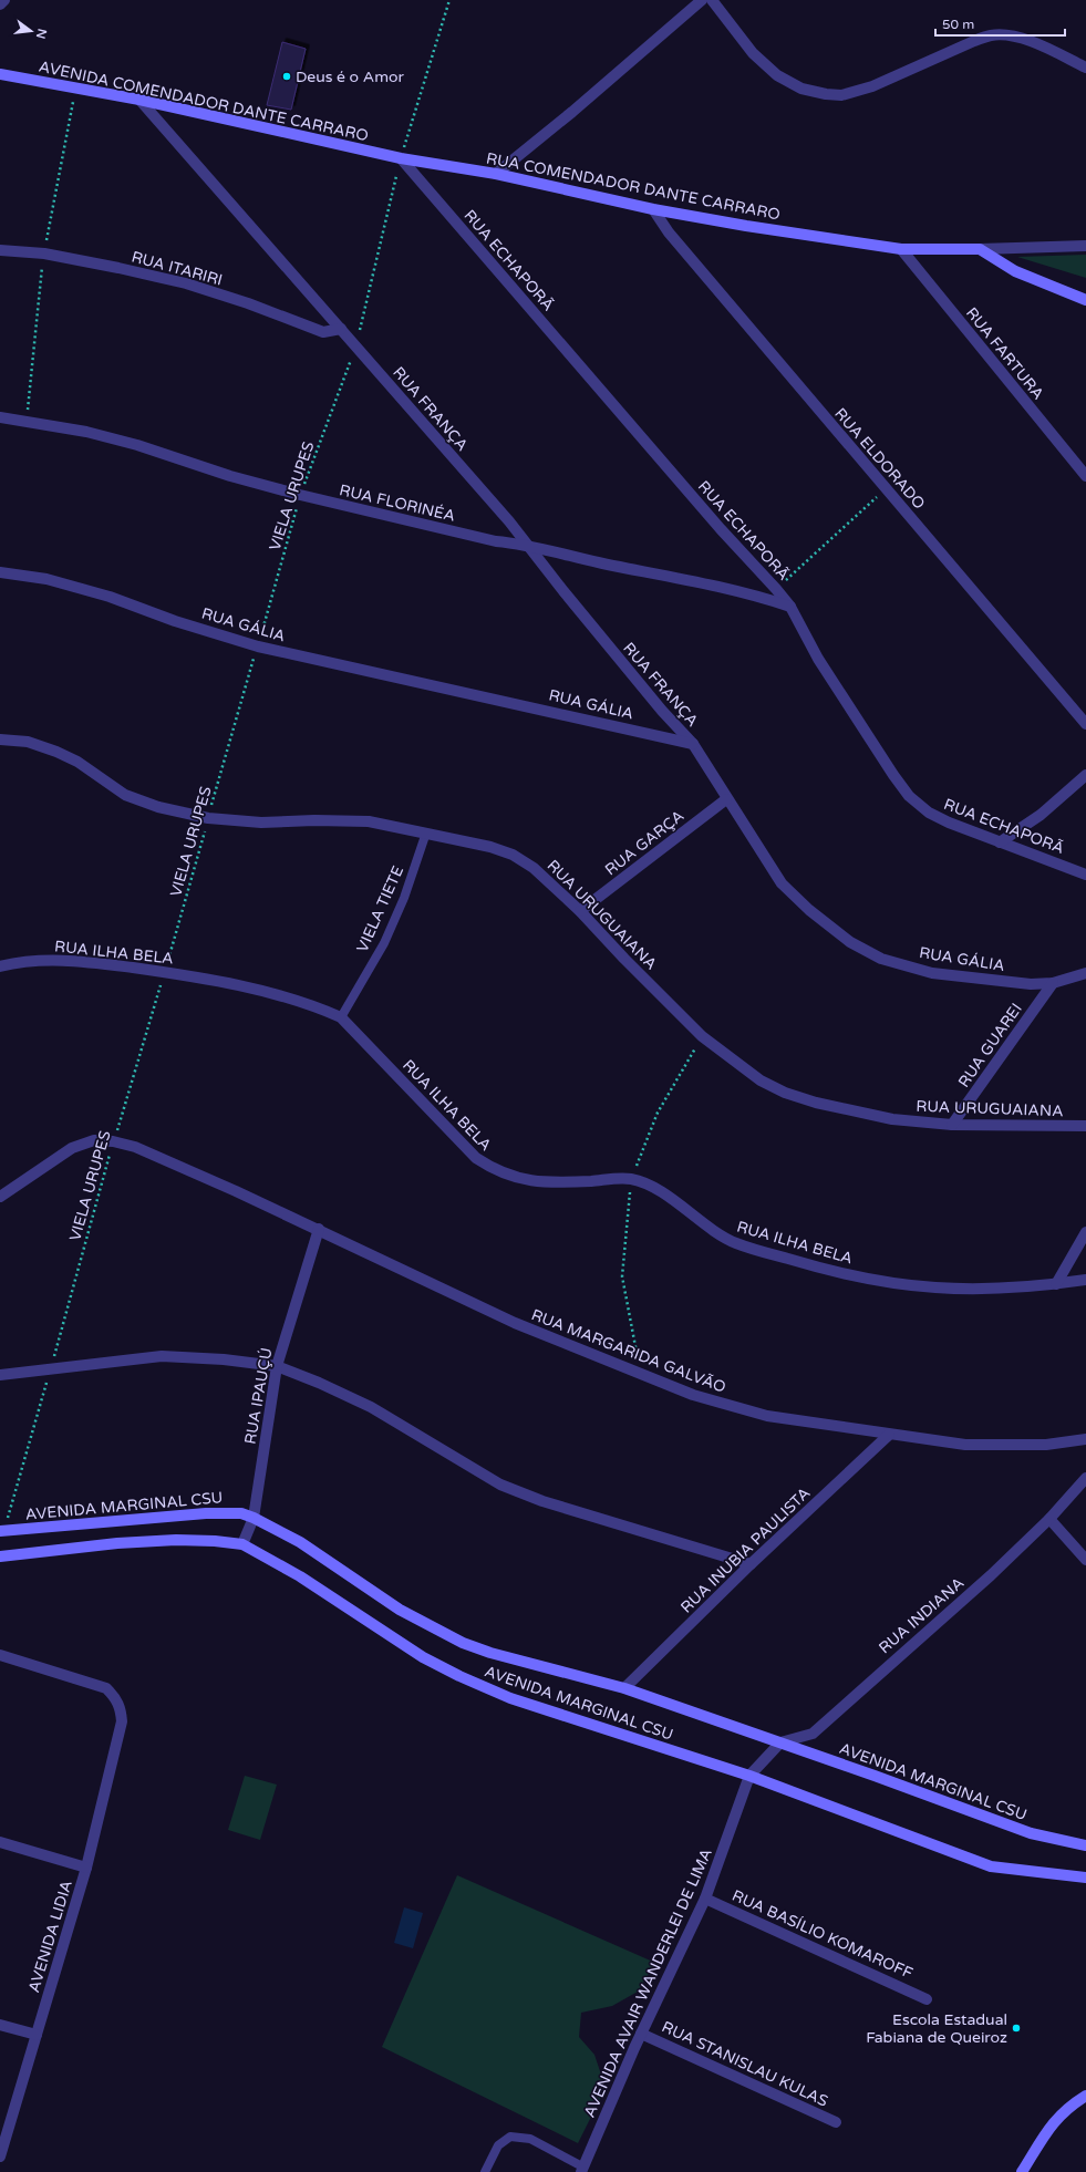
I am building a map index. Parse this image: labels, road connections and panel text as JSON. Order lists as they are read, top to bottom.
{
  "streets": {
    "main road": ["AVENIDA COMENDADOR DANTE CARRARO", "RUA COMENDADOR DANTE CARRARO", "AVENIDA MARGINAL CSU"],
    "street": [
      "RUA ECHAPORÃ",
      "RUA ITARIRI",
      "RUA FARTURA",
      "RUA FRANÇA",
      "RUA ELDORADO",
      "RUA FLORINÉA",
      "RUA GÁLIA",
      "RUA GARÇA",
      "RUA URUGUAIANA",
      "RUA ILHA BELA",
      "RUA GUAREI",
      "RUA MARGARIDA GALVÃO",
      "RUA IPAUÇÚ",
      "RUA INUBIA PAULISTA",
      "RUA INDIANA",
      "RUA BASÍLIO KOMAROFF",
      "AVENIDA LIDIA",
      "AVENIDA AVAIR WANDERLEI DE LIMA",
      "RUA STANISLAU KULAS"
    ],
    "lane": ["VIELA TIETE"],
    "path": ["VIELA URUPES"]
  },
  "crossings": [
    ["AVENIDA COMENDADOR DANTE CARRARO", "RUA COMENDADOR DANTE CARRARO"],
    ["AVENIDA COMENDADOR DANTE CARRARO", "RUA ECHAPORÃ"],
    ["AVENIDA COMENDADOR DANTE CARRARO", "RUA FRANÇA"],
    ["AVENIDA COMENDADOR DANTE CARRARO", "VIELA URUPES"],
    ["RUA COMENDADOR DANTE CARRARO", "RUA ECHAPORÃ"],
    ["RUA COMENDADOR DANTE CARRARO", "RUA FARTURA"],
    ["RUA COMENDADOR DANTE CARRARO", "RUA ELDORADO"],
    ["RUA COMENDADOR DANTE CARRARO", "VIELA URUPES"],
    ["RUA ECHAPORÃ", "VIELA URUPES"],
    ["RUA ECHAPORÃ", "RUA FLORINÉA"],
    ["RUA ITARIRI", "RUA FRANÇA"],
    ["RUA FRANÇA", "VIELA URUPES"],
    ["RUA FRANÇA", "RUA FLORINÉA"],
    ["RUA FRANÇA", "RUA GÁLIA"],
    ["VIELA URUPES", "RUA FLORINÉA"],
    ["VIELA URUPES", "RUA GÁLIA"],
    ["VIELA URUPES", "RUA URUGUAIANA"],
    ["VIELA URUPES", "RUA ILHA BELA"],
    ["VIELA URUPES", "RUA MARGARIDA GALVÃO"],
    ["VIELA URUPES", "AVENIDA MARGINAL CSU"],
    ["RUA GÁLIA", "RUA GARÇA"],
    ["RUA GÁLIA", "RUA GUAREI"],
    ["RUA GARÇA", "RUA URUGUAIANA"],
    ["VIELA TIETE", "RUA URUGUAIANA"],
    ["VIELA TIETE", "RUA ILHA BELA"],
    ["RUA URUGUAIANA", "RUA GUAREI"],
    ["RUA MARGARIDA GALVÃO", "RUA IPAUÇÚ"],
    ["RUA MARGARIDA GALVÃO", "RUA INUBIA PAULISTA"],
    ["RUA IPAUÇÚ", "AVENIDA MARGINAL CSU"],
    ["AVENIDA MARGINAL CSU", "RUA INUBIA PAULISTA"],
    ["AVENIDA MARGINAL CSU", "RUA INDIANA"],
    ["AVENIDA MARGINAL CSU", "AVENIDA AVAIR WANDERLEI DE LIMA"],
    ["RUA INDIANA", "AVENIDA AVAIR WANDERLEI DE LIMA"],
    ["RUA BASÍLIO KOMAROFF", "AVENIDA AVAIR WANDERLEI DE LIMA"],
    ["AVENIDA AVAIR WANDERLEI DE LIMA", "RUA STANISLAU KULAS"]
  ],
  "places": ["Deus é o Amor", "Escola Estadual Fabiana de Queiroz"],
  "scale_bar": "50 m",
  "north": "right"
}
